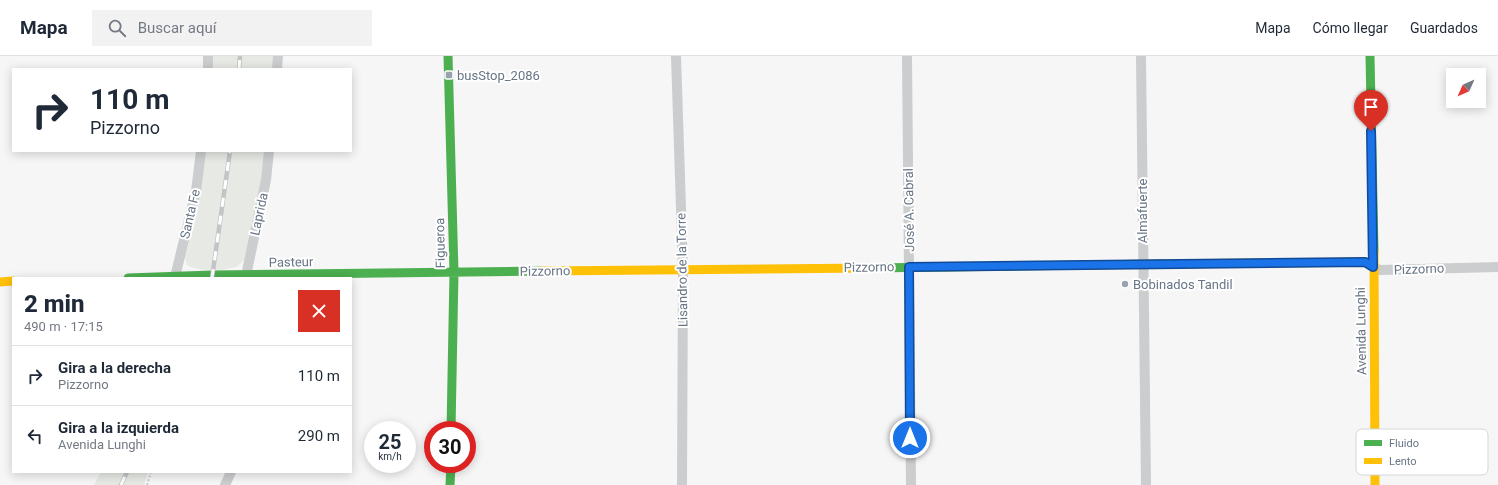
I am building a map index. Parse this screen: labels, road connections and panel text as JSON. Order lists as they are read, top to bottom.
{
  "streets": {
    "street": [
      "José A. Cabral",
      "Almafuerte",
      "Santa Fe",
      "Laprida",
      "Figueroa",
      "Pasteur",
      "Pizzorno",
      "Lisandro de la Torre",
      "Avenida Lunghi"
    ]
  },
  "crossings": [
    ["José A. Cabral", "Pizzorno"],
    ["Almafuerte", "Pizzorno"],
    ["Santa Fe", "Pasteur"],
    ["Laprida", "Pasteur"],
    ["Figueroa", "Pasteur"],
    ["Figueroa", "Pizzorno"],
    ["Pasteur", "Pizzorno"],
    ["Pizzorno", "Lisandro de la Torre"],
    ["Pizzorno", "Avenida Lunghi"]
  ],
  "places": {
    "transit": ["busStop_2086"],
    "other": ["Bobinados Tandil"]
  },
  "legend": ["Fluido", "Lento"],
  "north": "bottom left",
  "page": {
    "header": "Mapa",
    "search": "Buscar aquí",
    "nav": ["Mapa", "Cómo llegar", "Guardados"],
    "turn": ["110 m", "Pizzorno"],
    "heading": ["2 min", "490 m · 17:15"],
    "list": [
      {
        "name": "Gira a la derecha",
        "note": "Pizzorno",
        "value": "110 m"
      },
      {
        "name": "Gira a la izquierda",
        "note": "Avenida Lunghi",
        "value": "290 m"
      }
    ],
    "speed": "25 km/h",
    "limit": "30"
  }
}
